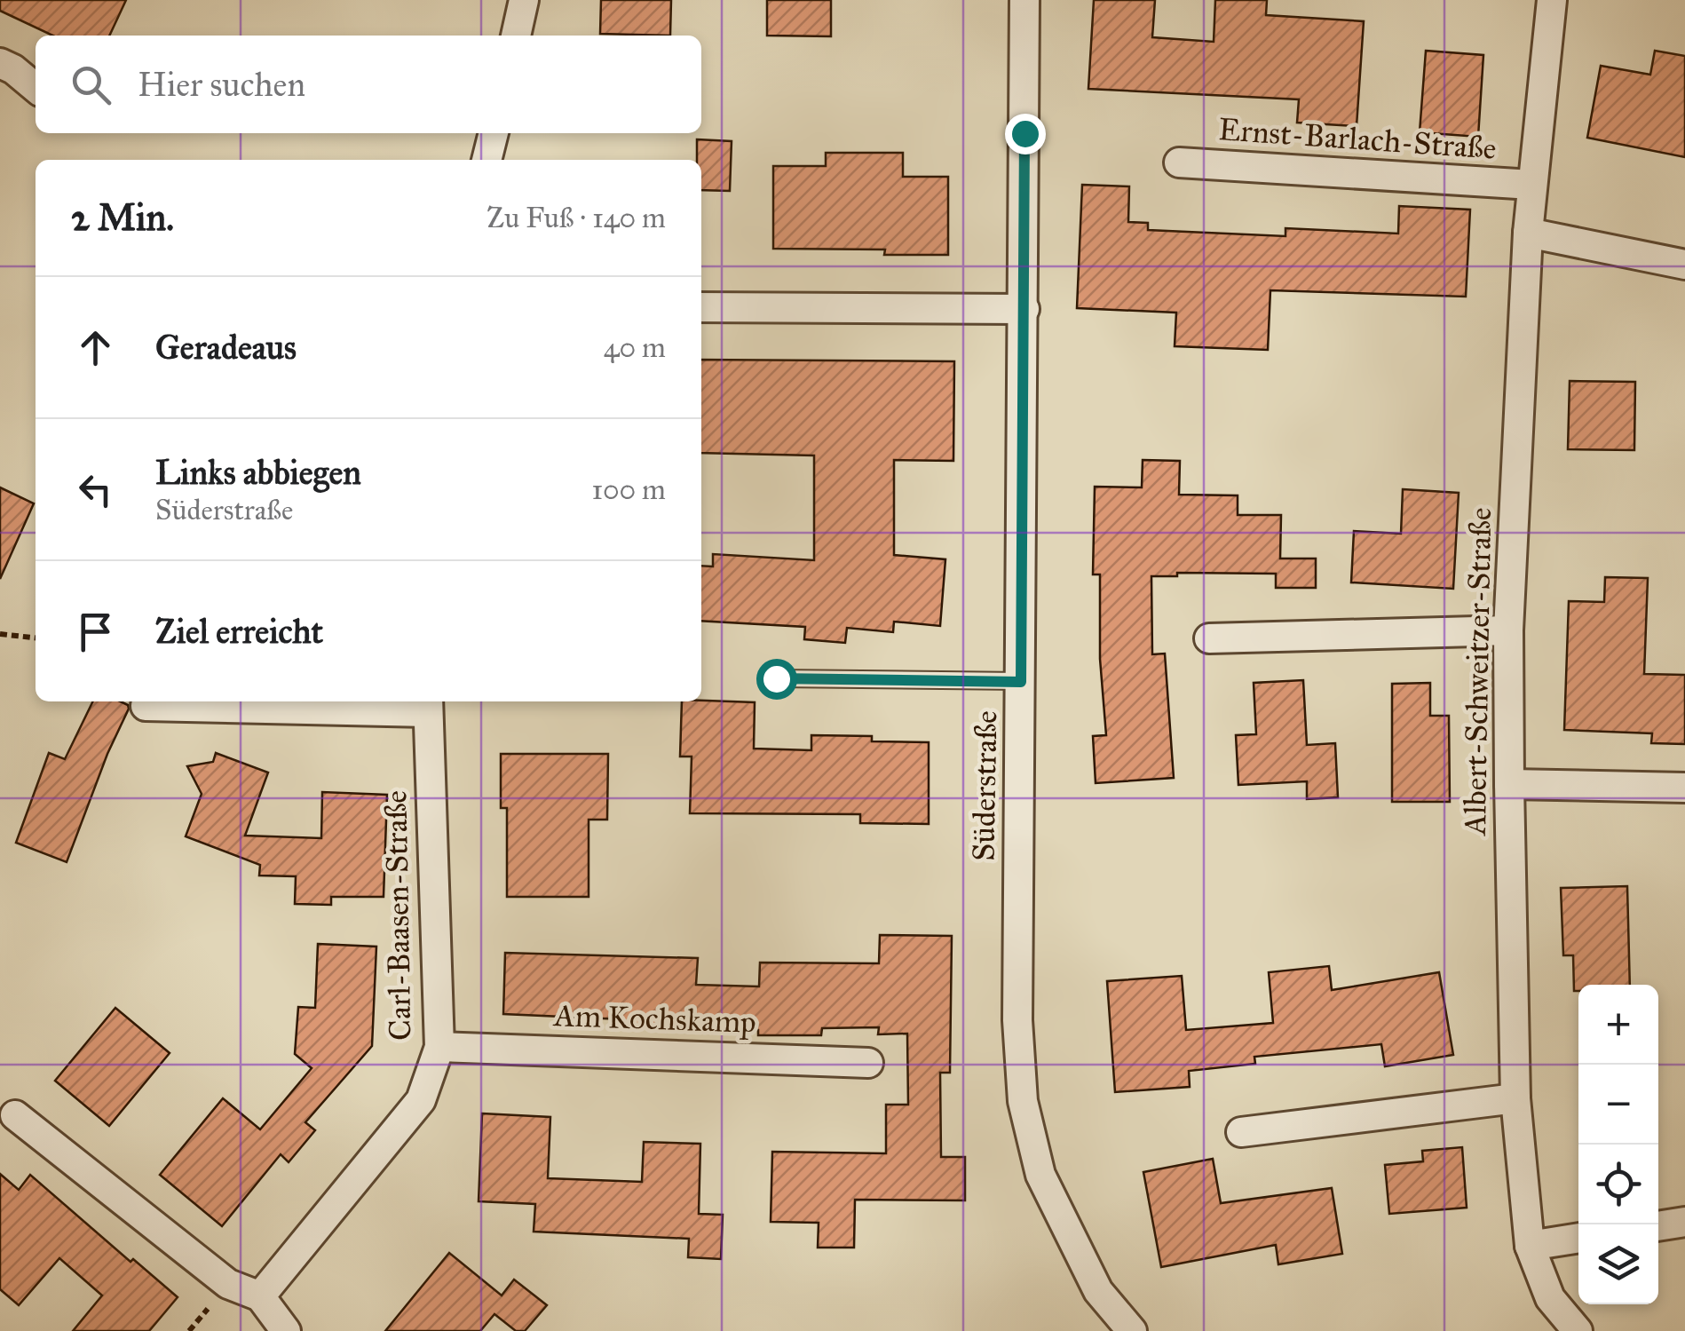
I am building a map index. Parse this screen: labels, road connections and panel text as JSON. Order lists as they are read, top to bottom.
{
  "streets": {
    "street": [
      "Ernst-Barlach-Straße",
      "Albert-Schweitzer-Straße",
      "Süderstraße",
      "Carl-Baasen-Straße",
      "Am Kochskamp"
    ]
  },
  "crossings": [
    ["Ernst-Barlach-Straße", "Albert-Schweitzer-Straße"],
    ["Carl-Baasen-Straße", "Am Kochskamp"]
  ],
  "page": {
    "search": "Hier suchen",
    "heading": ["2 Min.", "Zu Fuß · 140 m"],
    "list": [
      ["Geradeaus", "40 m"],
      ["Links abbiegen", "Süderstraße", "100 m"],
      "Ziel erreicht"
    ],
    "map_buttons": ["+", "−"]
  }
}
